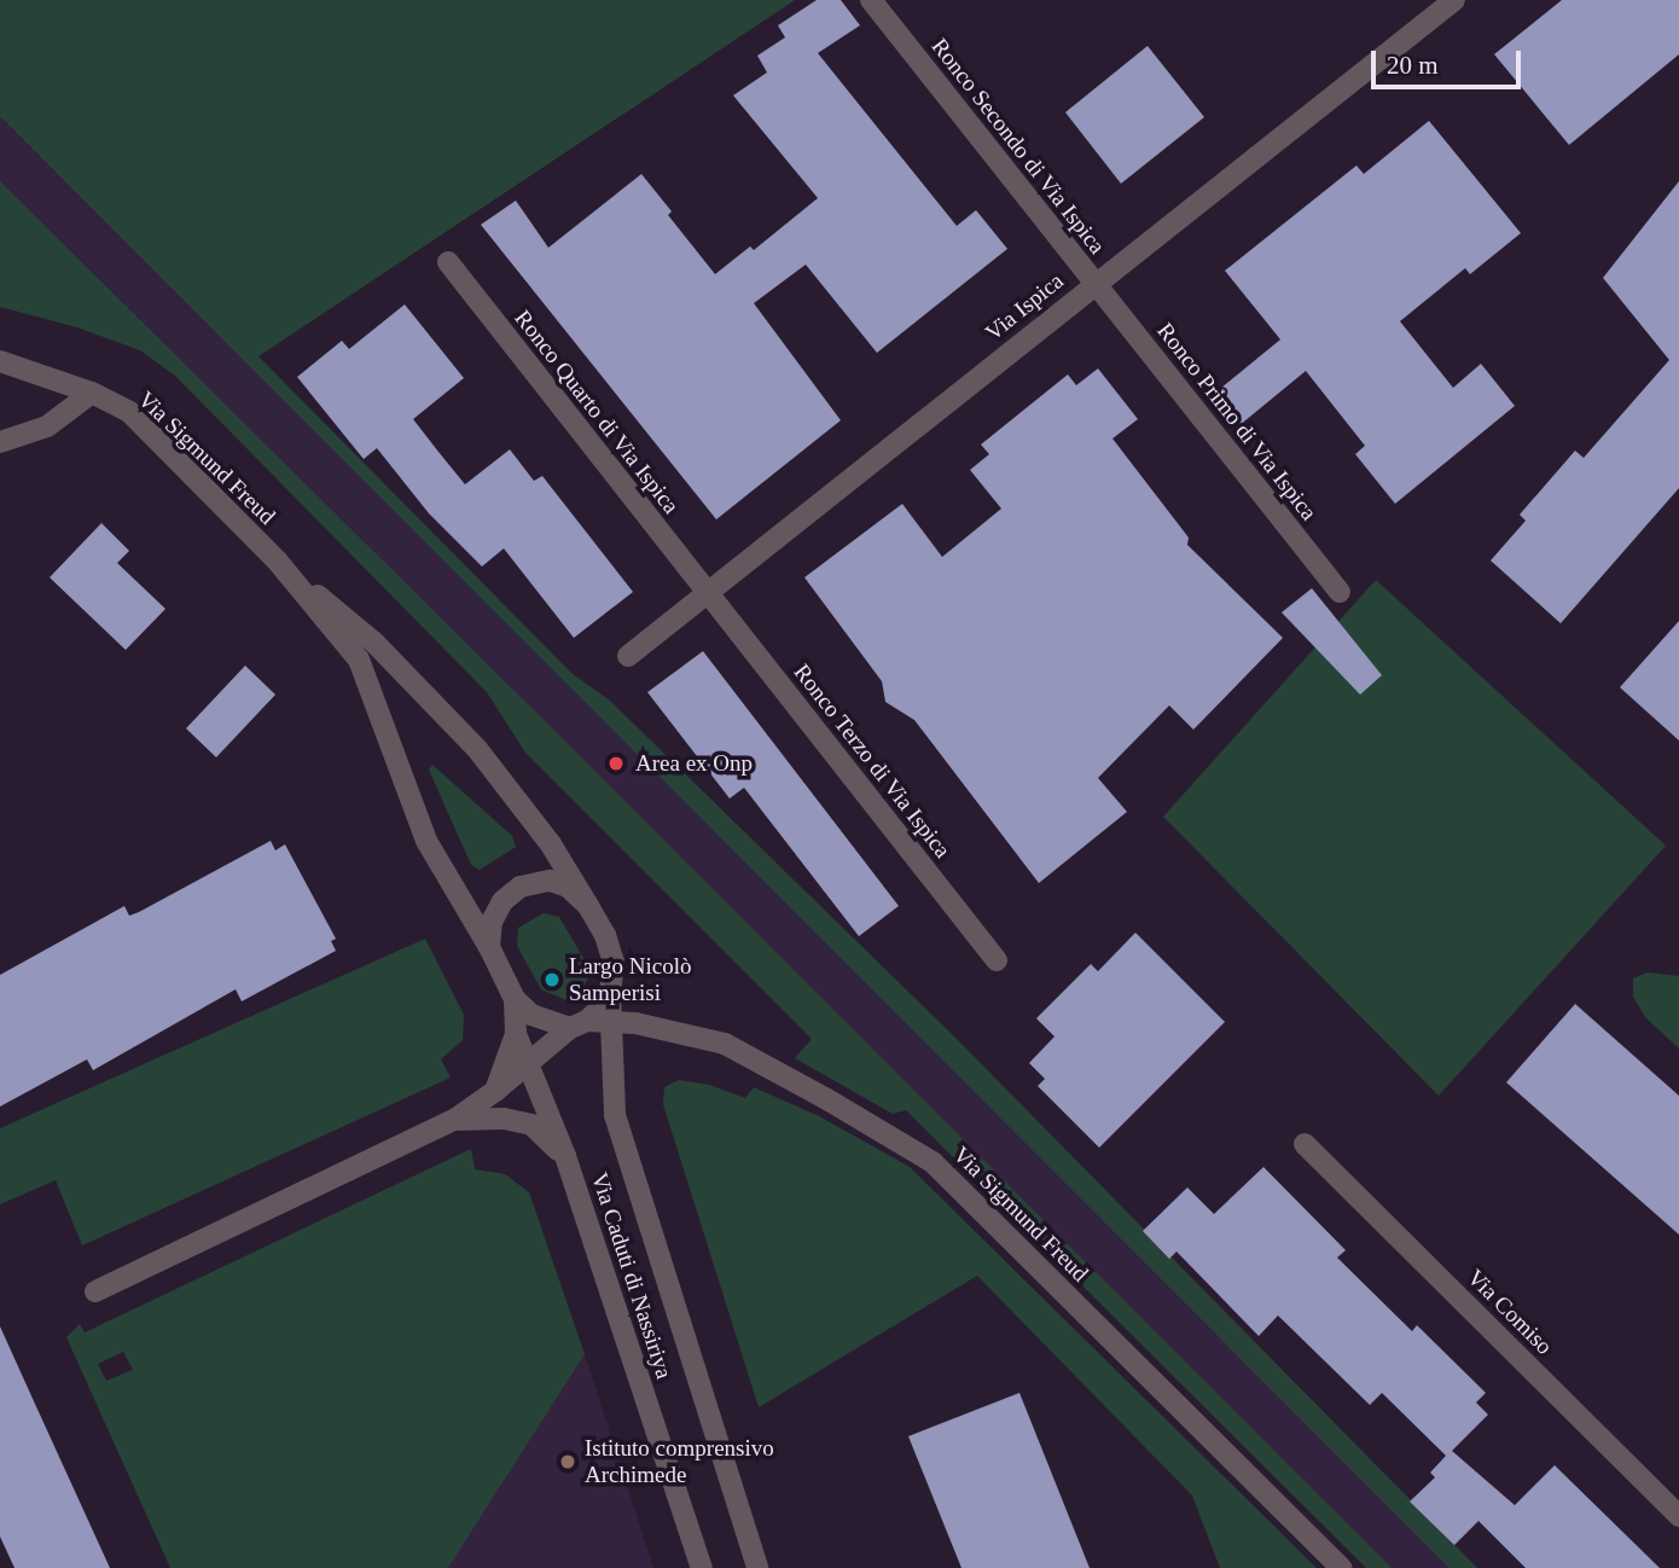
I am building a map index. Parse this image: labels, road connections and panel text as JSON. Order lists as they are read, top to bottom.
{
  "streets": {
    "street": [
      "Ronco Secondo di Via Ispica",
      "Via Ispica",
      "Ronco Quarto di Via Ispica",
      "Ronco Primo di Via Ispica",
      "Via Sigmund Freud",
      "Ronco Terzo di Via Ispica",
      "Via Caduti di Nassiriya",
      "Via Comiso"
    ]
  },
  "crossings": [
    ["Ronco Secondo di Via Ispica", "Via Ispica"],
    ["Ronco Secondo di Via Ispica", "Ronco Primo di Via Ispica"],
    ["Via Ispica", "Ronco Quarto di Via Ispica"],
    ["Via Ispica", "Ronco Primo di Via Ispica"],
    ["Via Ispica", "Ronco Terzo di Via Ispica"],
    ["Ronco Quarto di Via Ispica", "Ronco Terzo di Via Ispica"],
    ["Via Sigmund Freud", "Via Caduti di Nassiriya"]
  ],
  "places": ["Area ex Onp", "Largo Nicolò Samperisi", "Istituto comprensivo Archimede"],
  "scale_bar": "20 m"
}
